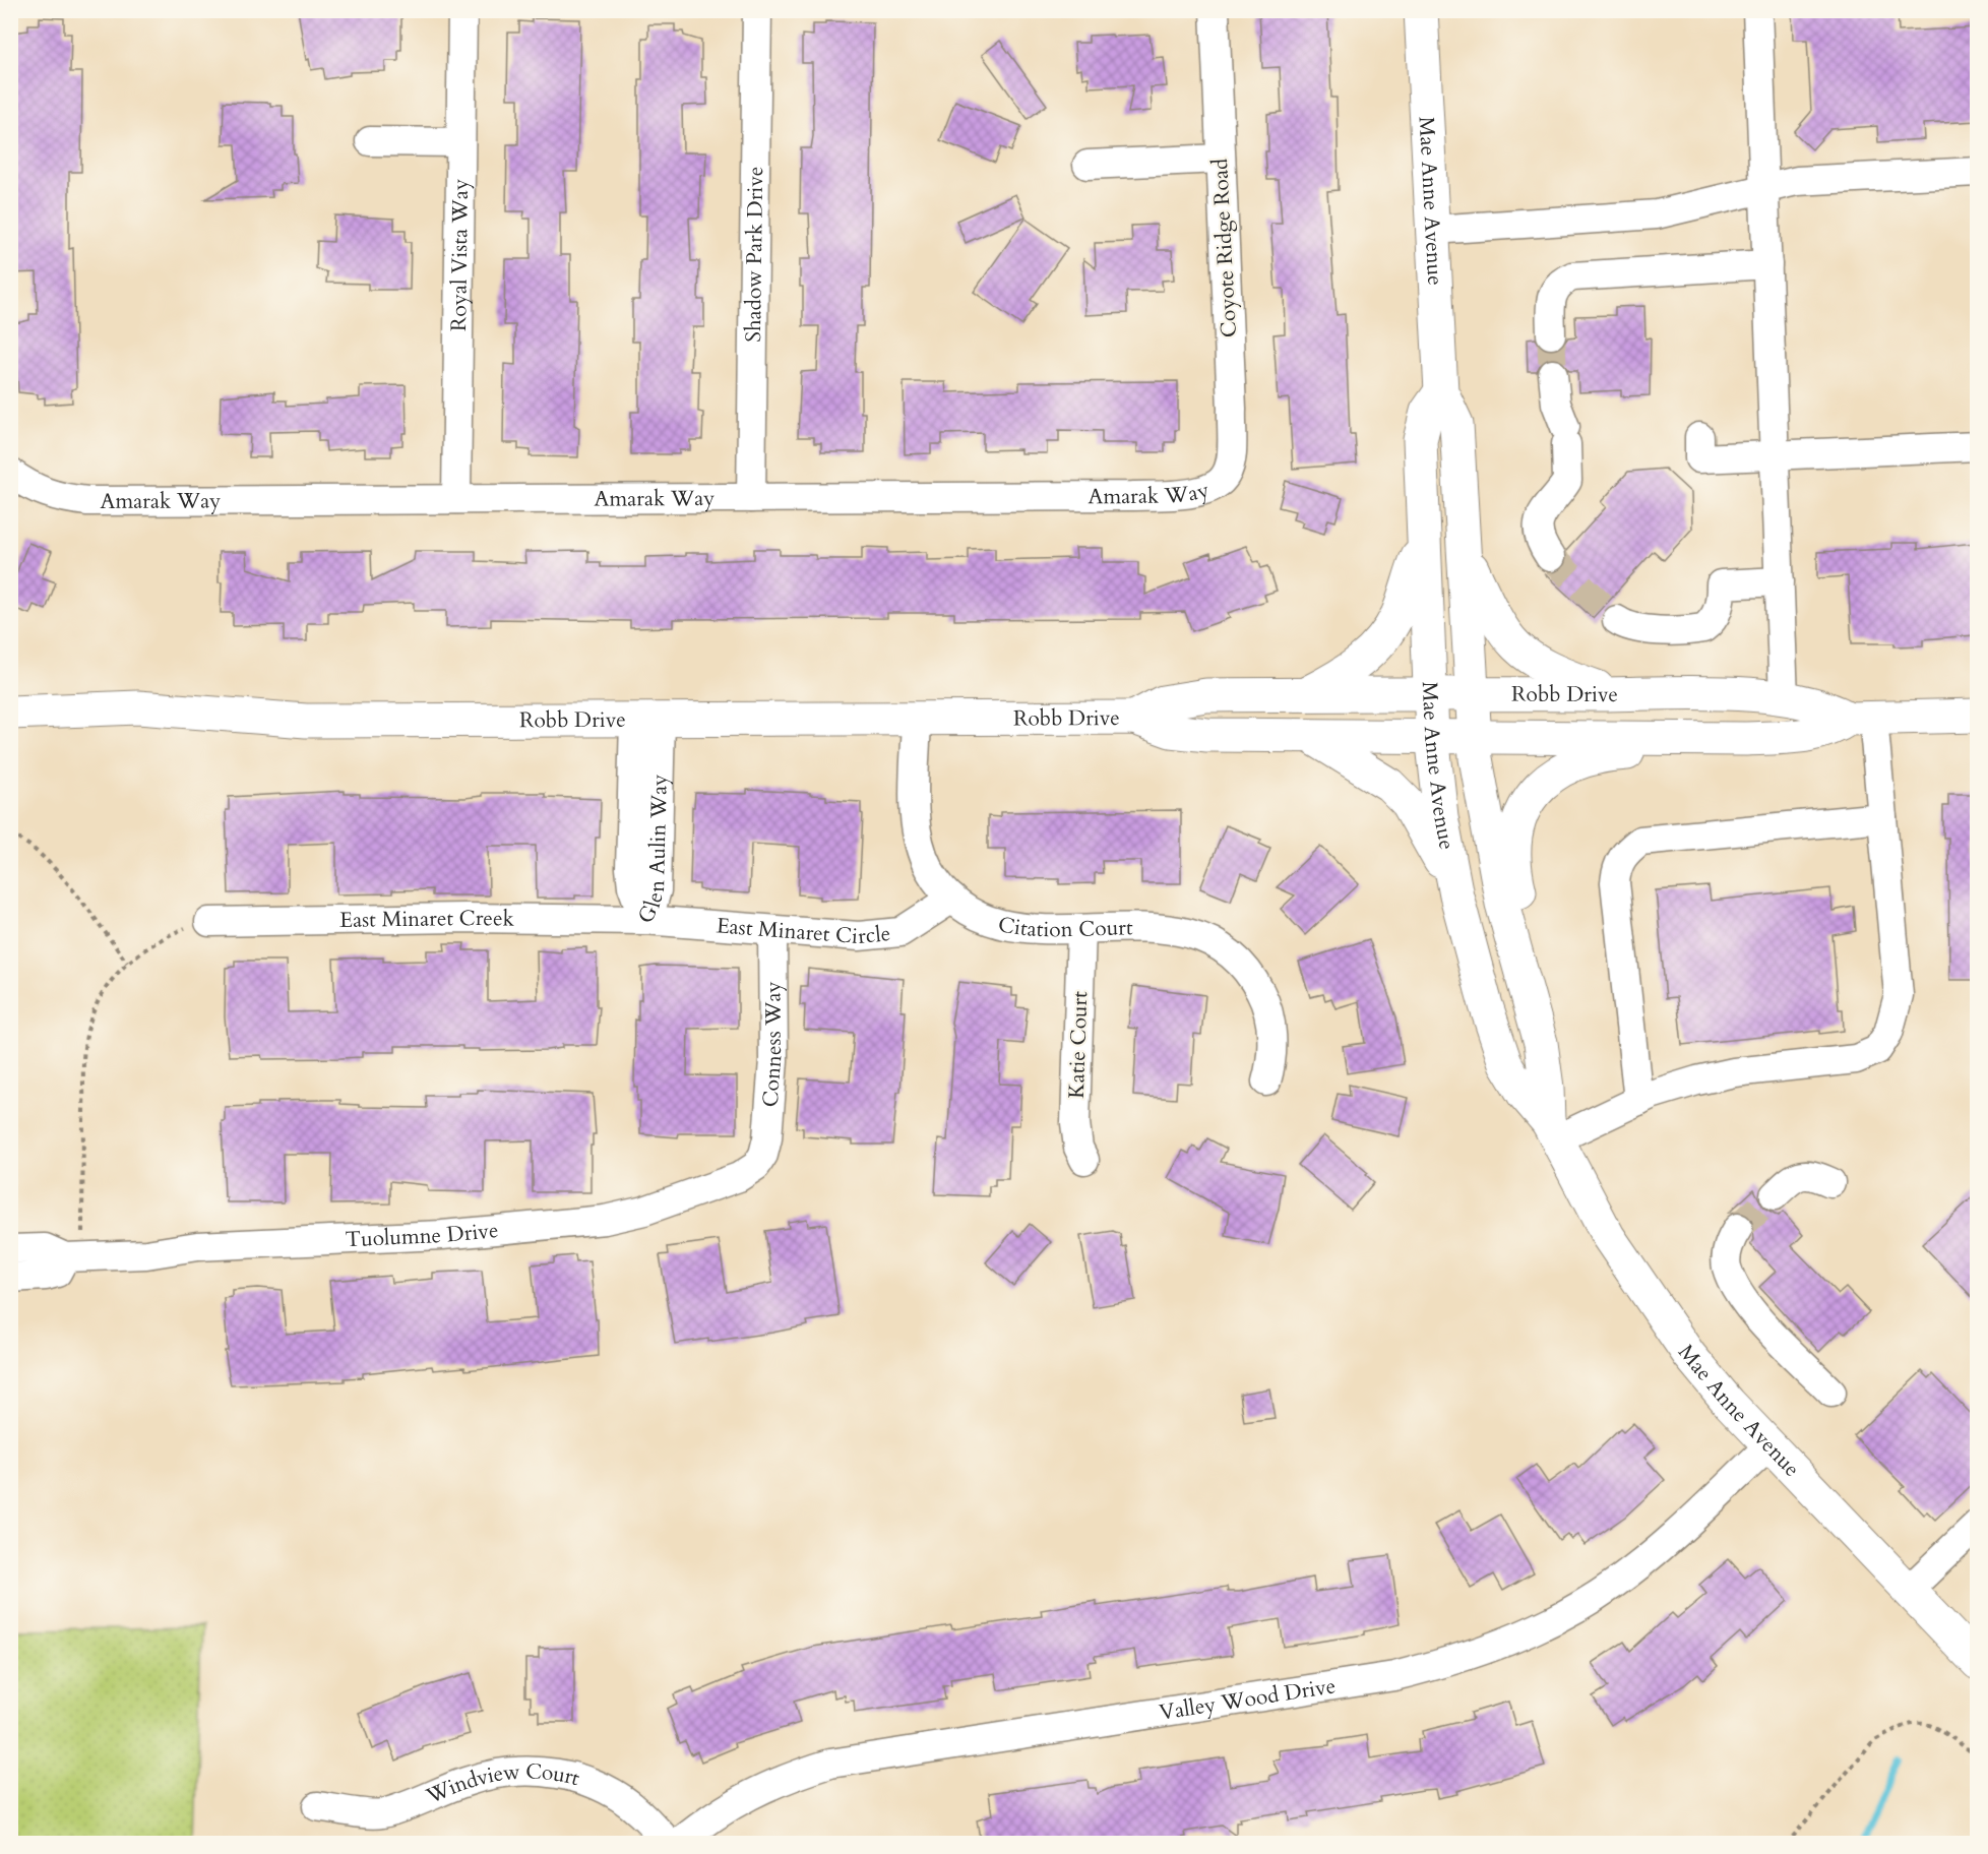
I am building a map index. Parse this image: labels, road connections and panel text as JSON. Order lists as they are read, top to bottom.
{
  "streets": {
    "main road": ["Mae Anne Avenue", "Robb Drive"],
    "street": [
      "Coyote Ridge Road",
      "Shadow Park Drive",
      "Royal Vista Way",
      "Amarak Way",
      "Glen Aulin Way",
      "East Minaret Creek",
      "Citation Court",
      "East Minaret Circle",
      "Conness Way",
      "Katie Court",
      "Tuolumne Drive",
      "Valley Wood Drive",
      "Windview Court"
    ]
  },
  "crossings": [
    ["Mae Anne Avenue", "Robb Drive"],
    ["Mae Anne Avenue", "Valley Wood Drive"],
    ["Coyote Ridge Road", "Amarak Way"],
    ["Shadow Park Drive", "Amarak Way"],
    ["Royal Vista Way", "Amarak Way"],
    ["Robb Drive", "Glen Aulin Way"],
    ["Robb Drive", "Citation Court"],
    ["Glen Aulin Way", "East Minaret Creek"],
    ["Glen Aulin Way", "East Minaret Circle"],
    ["East Minaret Creek", "East Minaret Circle"],
    ["Citation Court", "East Minaret Circle"],
    ["Citation Court", "Katie Court"],
    ["East Minaret Circle", "Conness Way"],
    ["Conness Way", "Tuolumne Drive"]
  ]
}
